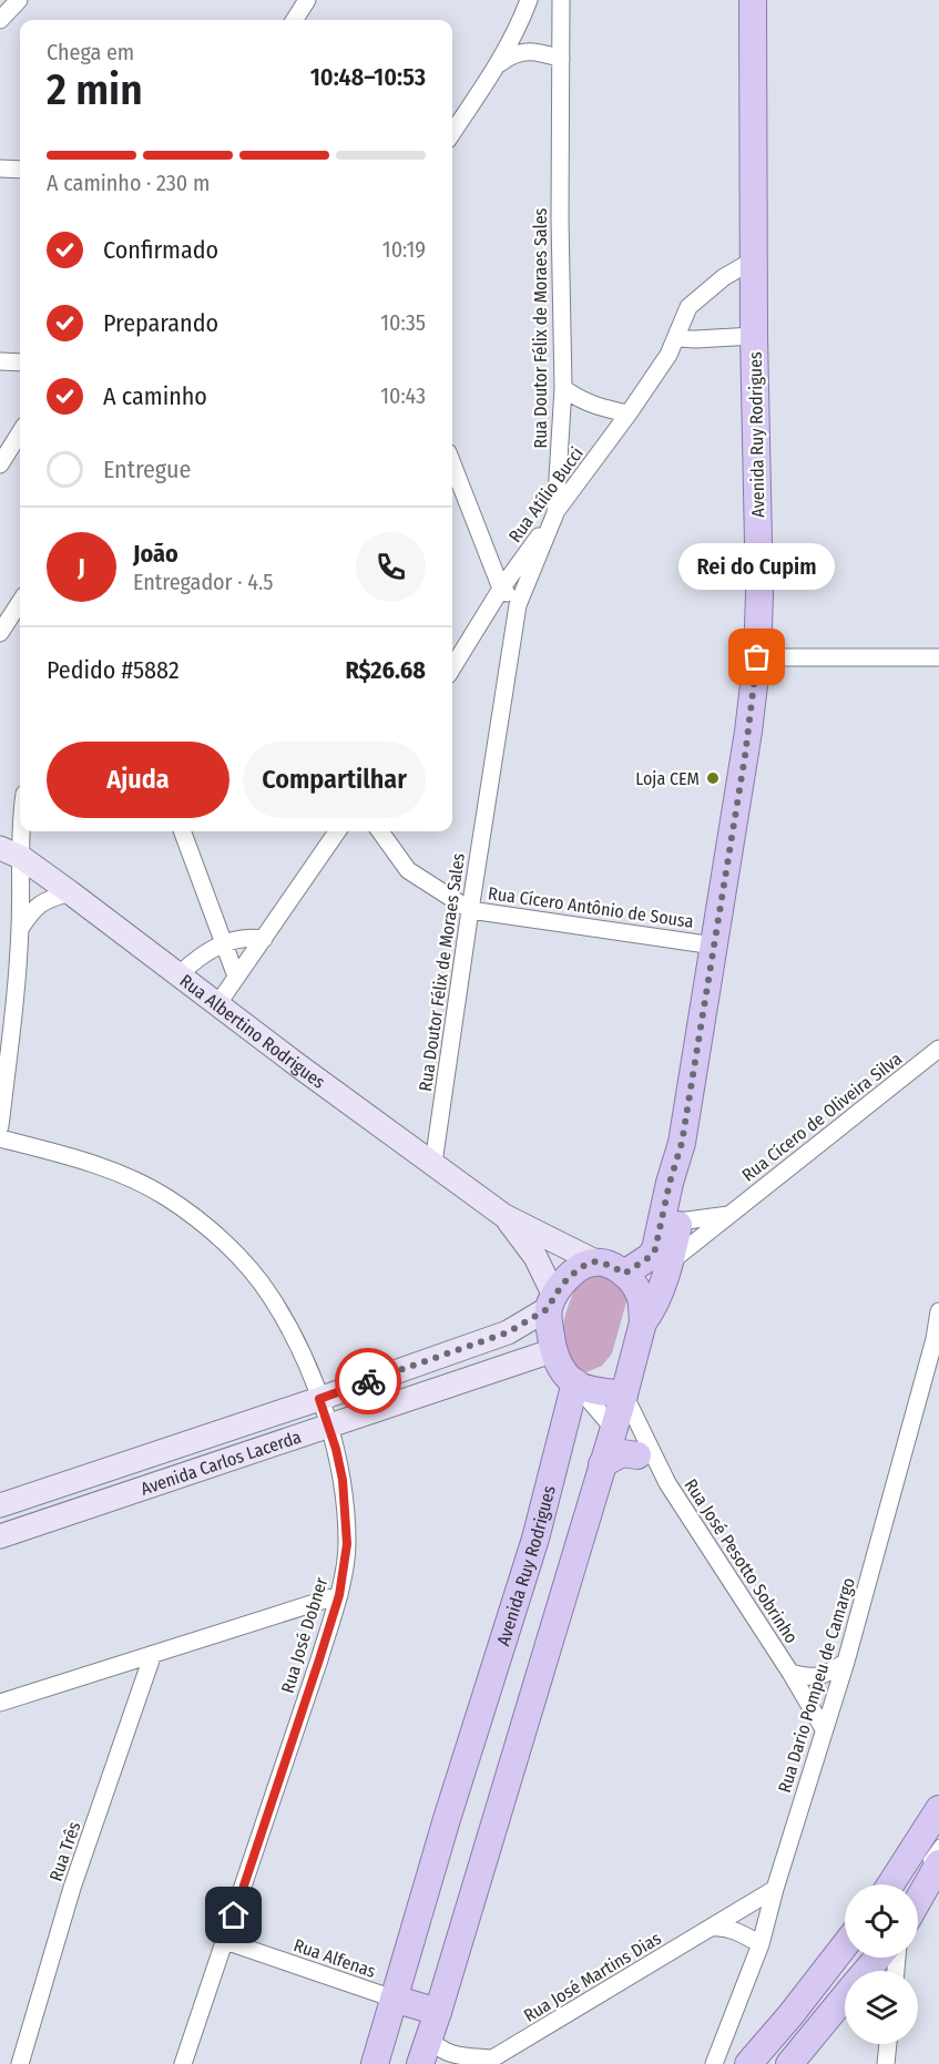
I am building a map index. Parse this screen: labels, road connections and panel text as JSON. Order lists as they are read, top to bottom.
{
  "streets": {
    "main road": ["Avenida Ruy Rodrigues", "Rua Albertino Rodrigues", "Avenida Carlos Lacerda"],
    "street": [
      "Rua Doutor Félix de Moraes Sales",
      "Rua Atílio Bucci",
      "Rua Cícero Antônio de Sousa",
      "Rua Cícero de Oliveira Silva",
      "Rua José Pesotto Sobrinho",
      "Rua José Dobner",
      "Rua Dario Pompeu de Camargo",
      "Rua Três",
      "Rua Alfenas",
      "Rua José Martins Dias"
    ]
  },
  "crossings": [
    ["Rua Doutor Félix de Moraes Sales", "Rua Atílio Bucci"],
    ["Rua Doutor Félix de Moraes Sales", "Rua Cícero Antônio de Sousa"],
    ["Rua Doutor Félix de Moraes Sales", "Rua Albertino Rodrigues"],
    ["Avenida Ruy Rodrigues", "Rua Atílio Bucci"],
    ["Avenida Ruy Rodrigues", "Rua Cícero Antônio de Sousa"],
    ["Avenida Ruy Rodrigues", "Rua Albertino Rodrigues"],
    ["Avenida Ruy Rodrigues", "Rua Cícero de Oliveira Silva"],
    ["Avenida Ruy Rodrigues", "Avenida Carlos Lacerda"],
    ["Avenida Ruy Rodrigues", "Rua José Pesotto Sobrinho"],
    ["Avenida Ruy Rodrigues", "Rua Alfenas"],
    ["Avenida Ruy Rodrigues", "Rua José Martins Dias"],
    ["Rua Albertino Rodrigues", "Avenida Carlos Lacerda"],
    ["Rua Albertino Rodrigues", "Rua José Pesotto Sobrinho"],
    ["Avenida Carlos Lacerda", "Rua José Pesotto Sobrinho"],
    ["Avenida Carlos Lacerda", "Rua José Dobner"],
    ["Rua José Pesotto Sobrinho", "Rua Dario Pompeu de Camargo"],
    ["Rua José Dobner", "Rua Alfenas"],
    ["Rua Dario Pompeu de Camargo", "Rua José Martins Dias"]
  ],
  "places": ["Rei do Cupim", "Loja CEM"],
  "page": {
    "heading": ["2 min", "Chega em", "10:48–10:53"],
    "panel": [
      "João",
      "Entregador · 4.5",
      "Pedido #5882",
      "R$26.68"
    ],
    "bar": "A caminho · 230 m",
    "list": [
      ["Confirmado", "10:19"],
      ["Preparando", "10:35"],
      ["A caminho", "10:43"],
      "Entregue"
    ],
    "round": "J",
    "bubble": "Rei do Cupim",
    "buttons": ["Ajuda", "Compartilhar"]
  }
}
